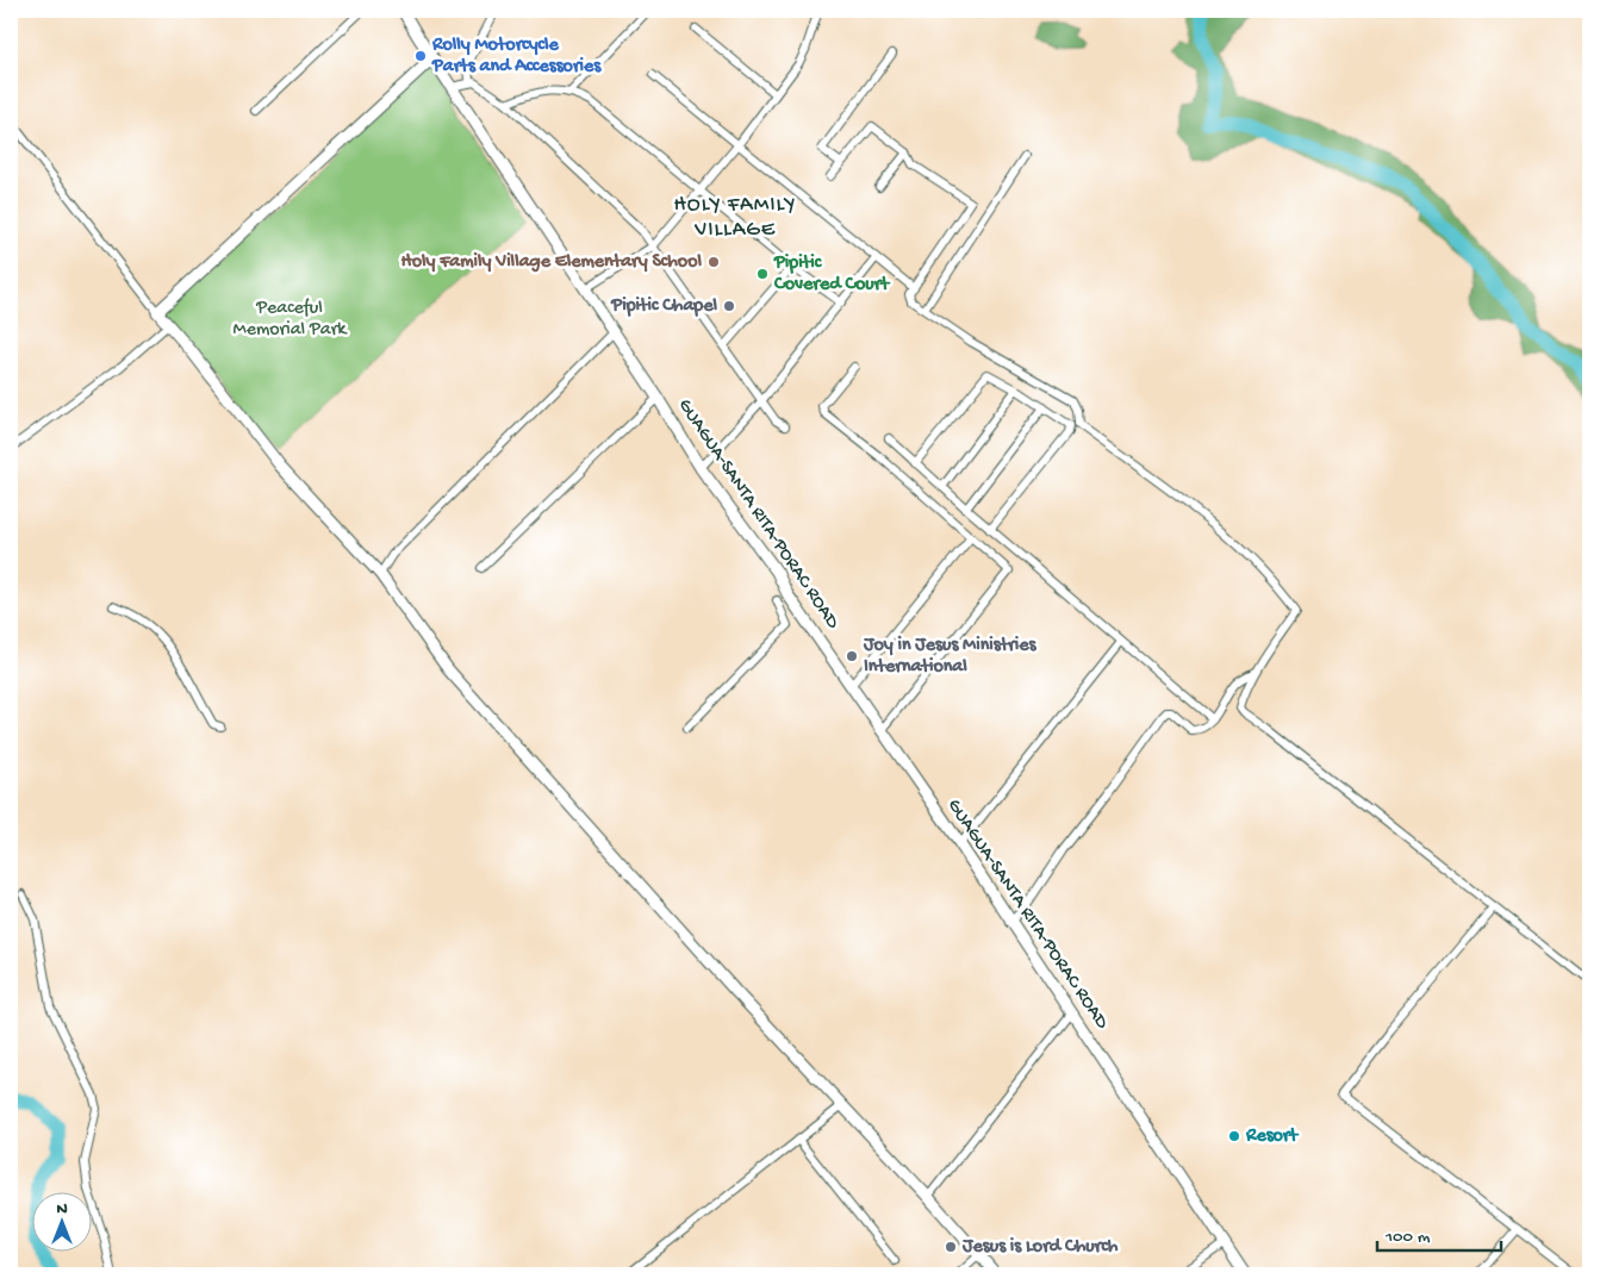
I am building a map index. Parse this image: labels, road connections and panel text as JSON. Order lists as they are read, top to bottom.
{
  "streets": {
    "street": ["GUAGUA-SANTA RITA-PORAC ROAD"]
  },
  "districts": ["HOLY FAMILY VILLAGE"],
  "parks": ["Peaceful Memorial Park"],
  "places": [
    "Rolly Motorcycle Parts and Accessories",
    "Holy Family Village Elementary School",
    "Pipitic Covered Court",
    "Pipitic Chapel",
    "Joy in Jesus Ministries International",
    "Resort",
    "Jesus is Lord Church"
  ],
  "scale_bar": "100 m",
  "north": "top"
}
